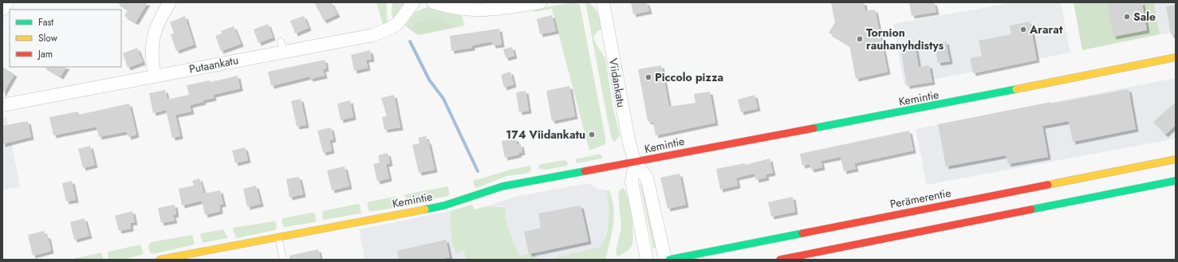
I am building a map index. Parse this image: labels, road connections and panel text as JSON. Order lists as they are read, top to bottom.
{
  "streets": {
    "main road": ["Kemintie", "Perämerentie"],
    "street": ["Putaankatu", "Viidankatu"]
  },
  "crossings": [
    ["Viidankatu", "Kemintie"]
  ],
  "places": [
    "Sale",
    "Ararat",
    "Tornion rauhanyhdistys",
    "Piccolo pizza",
    "174 Viidankatu"
  ],
  "legend": ["Fast", "Slow", "Jam"]
}
